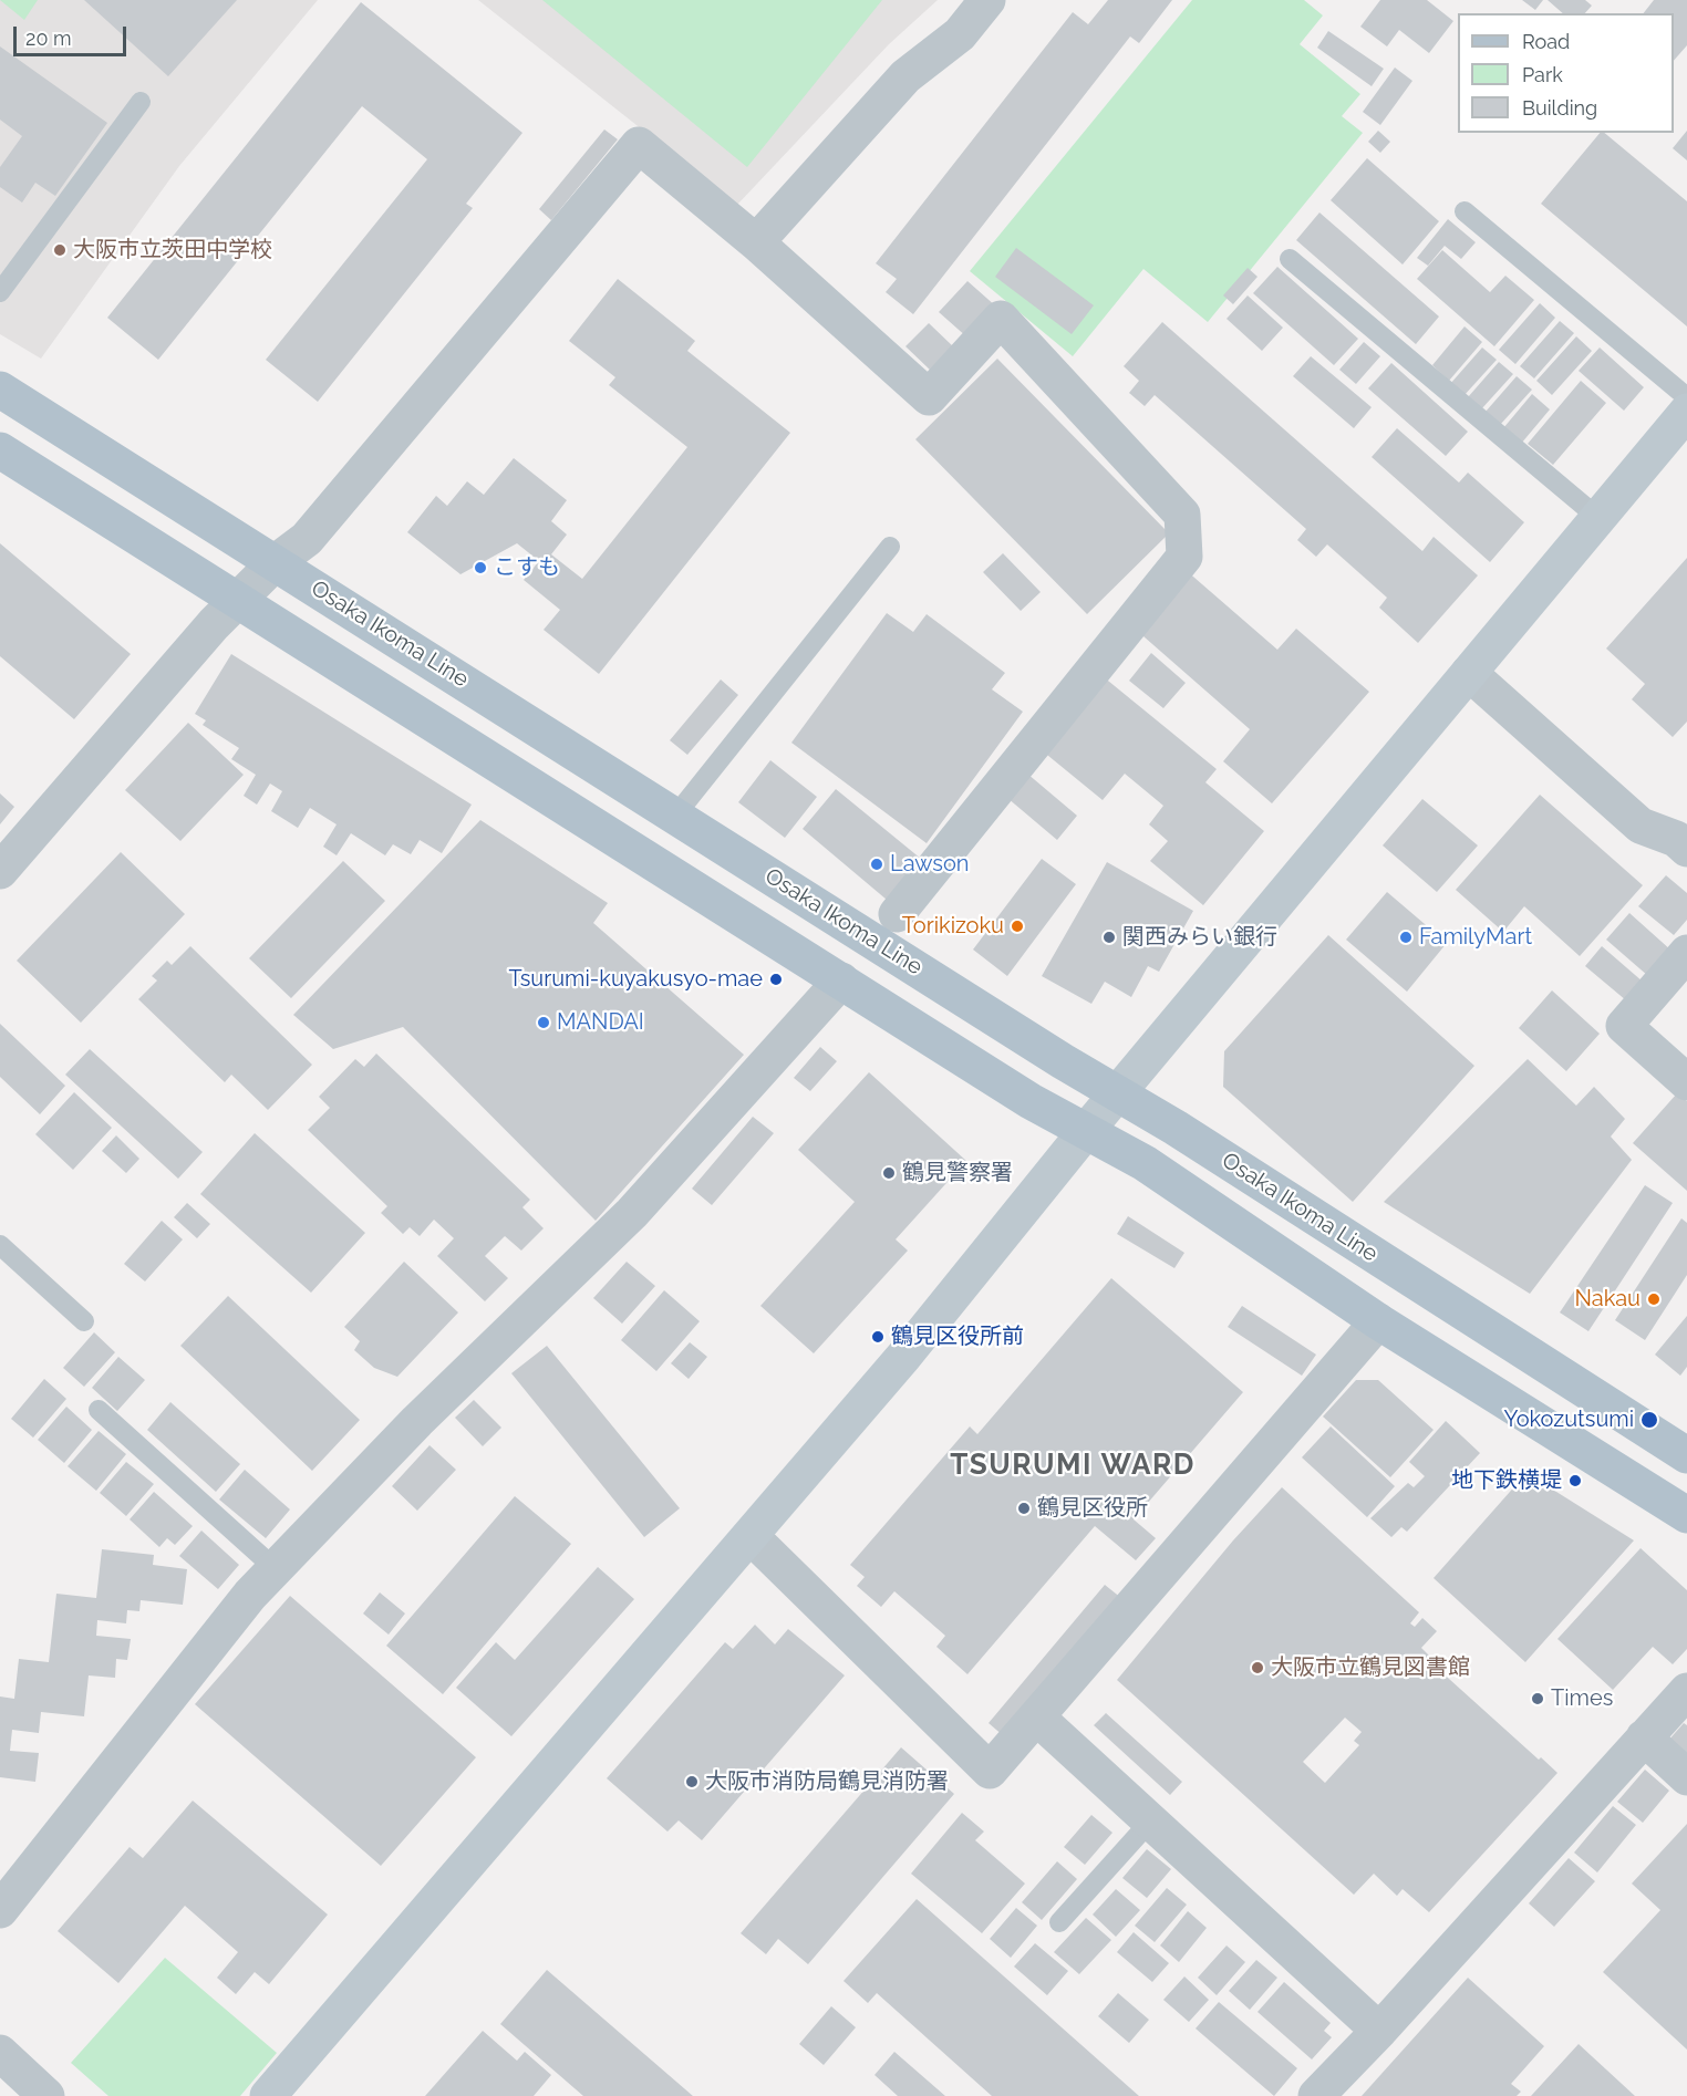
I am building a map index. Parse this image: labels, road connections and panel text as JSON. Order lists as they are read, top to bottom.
{
  "streets": {
    "main road": ["Osaka Ikoma Line"]
  },
  "districts": ["TSURUMI WARD"],
  "places": [
    "大阪市立茨田中学校",
    "こすも",
    "Lawson",
    "Torikizoku",
    "関西みらい銀行",
    "FamilyMart",
    "Tsurumi-kuyakusyo-mae",
    "MANDAI",
    "鶴見警察署",
    "Nakau",
    "鶴見区役所前",
    "Yokozutsumi",
    "地下鉄横堤",
    "鶴見区役所",
    "大阪市立鶴見図書館",
    "Times",
    "大阪市消防局鶴見消防署"
  ],
  "legend": ["Road", "Park", "Building"],
  "scale_bar": "20 m"
}
